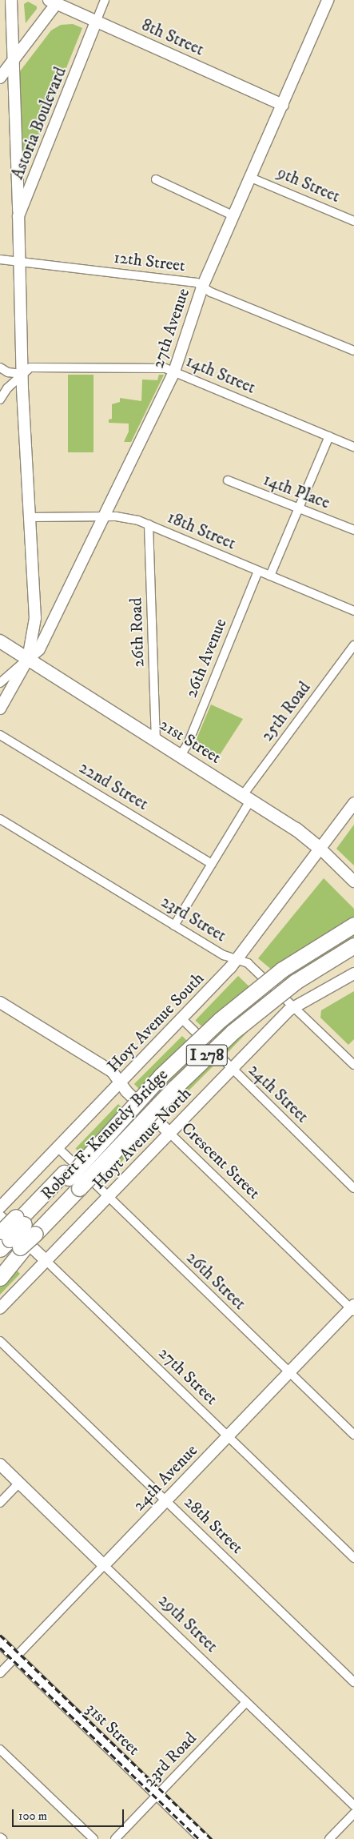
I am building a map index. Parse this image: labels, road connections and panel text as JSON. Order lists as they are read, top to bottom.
{
  "streets": {
    "highway": ["I 278", "Robert F. Kennedy Bridge"],
    "main road": ["21st Street"],
    "street": [
      "8th Street",
      "Astoria Boulevard",
      "9th Street",
      "12th Street",
      "27th Avenue",
      "14th Street",
      "14th Place",
      "18th Street",
      "26th Road",
      "26th Avenue",
      "25th Road",
      "22nd Street",
      "23rd Street",
      "Hoyt Avenue South",
      "24th Street",
      "Hoyt Avenue North",
      "Crescent Street",
      "26th Street",
      "27th Street",
      "24th Avenue",
      "28th Street",
      "29th Street",
      "31st Street",
      "23rd Road"
    ]
  },
  "crossings": [
    ["8th Street", "Astoria Boulevard"],
    ["8th Street", "27th Avenue"],
    ["Astoria Boulevard", "12th Street"],
    ["Astoria Boulevard", "27th Avenue"],
    ["Astoria Boulevard", "14th Street"],
    ["Astoria Boulevard", "18th Street"],
    ["Astoria Boulevard", "21st Street"],
    ["9th Street", "27th Avenue"],
    ["12th Street", "27th Avenue"],
    ["27th Avenue", "14th Street"],
    ["27th Avenue", "18th Street"],
    ["27th Avenue", "21st Street"],
    ["18th Street", "26th Road"],
    ["18th Street", "26th Avenue"],
    ["26th Road", "21st Street"],
    ["26th Avenue", "21st Street"],
    ["25th Road", "21st Street"],
    ["25th Road", "22nd Street"],
    ["25th Road", "23rd Street"],
    ["21st Street", "Hoyt Avenue South"],
    ["23rd Street", "Hoyt Avenue South"],
    ["23rd Street", "Hoyt Avenue North"],
    ["Hoyt Avenue South", "24th Street"],
    ["Hoyt Avenue South", "Crescent Street"],
    ["Hoyt Avenue South", "26th Street"],
    ["I 278", "Robert F. Kennedy Bridge"],
    ["I 278", "27th Street"],
    ["24th Street", "Hoyt Avenue North"],
    ["Hoyt Avenue North", "Crescent Street"],
    ["Hoyt Avenue North", "26th Street"],
    ["Hoyt Avenue North", "27th Street"],
    ["Crescent Street", "24th Avenue"],
    ["26th Street", "24th Avenue"],
    ["27th Street", "24th Avenue"],
    ["24th Avenue", "28th Street"],
    ["24th Avenue", "29th Street"],
    ["24th Avenue", "31st Street"],
    ["29th Street", "23rd Road"],
    ["31st Street", "23rd Road"]
  ],
  "scale_bar": "100 m"
}
